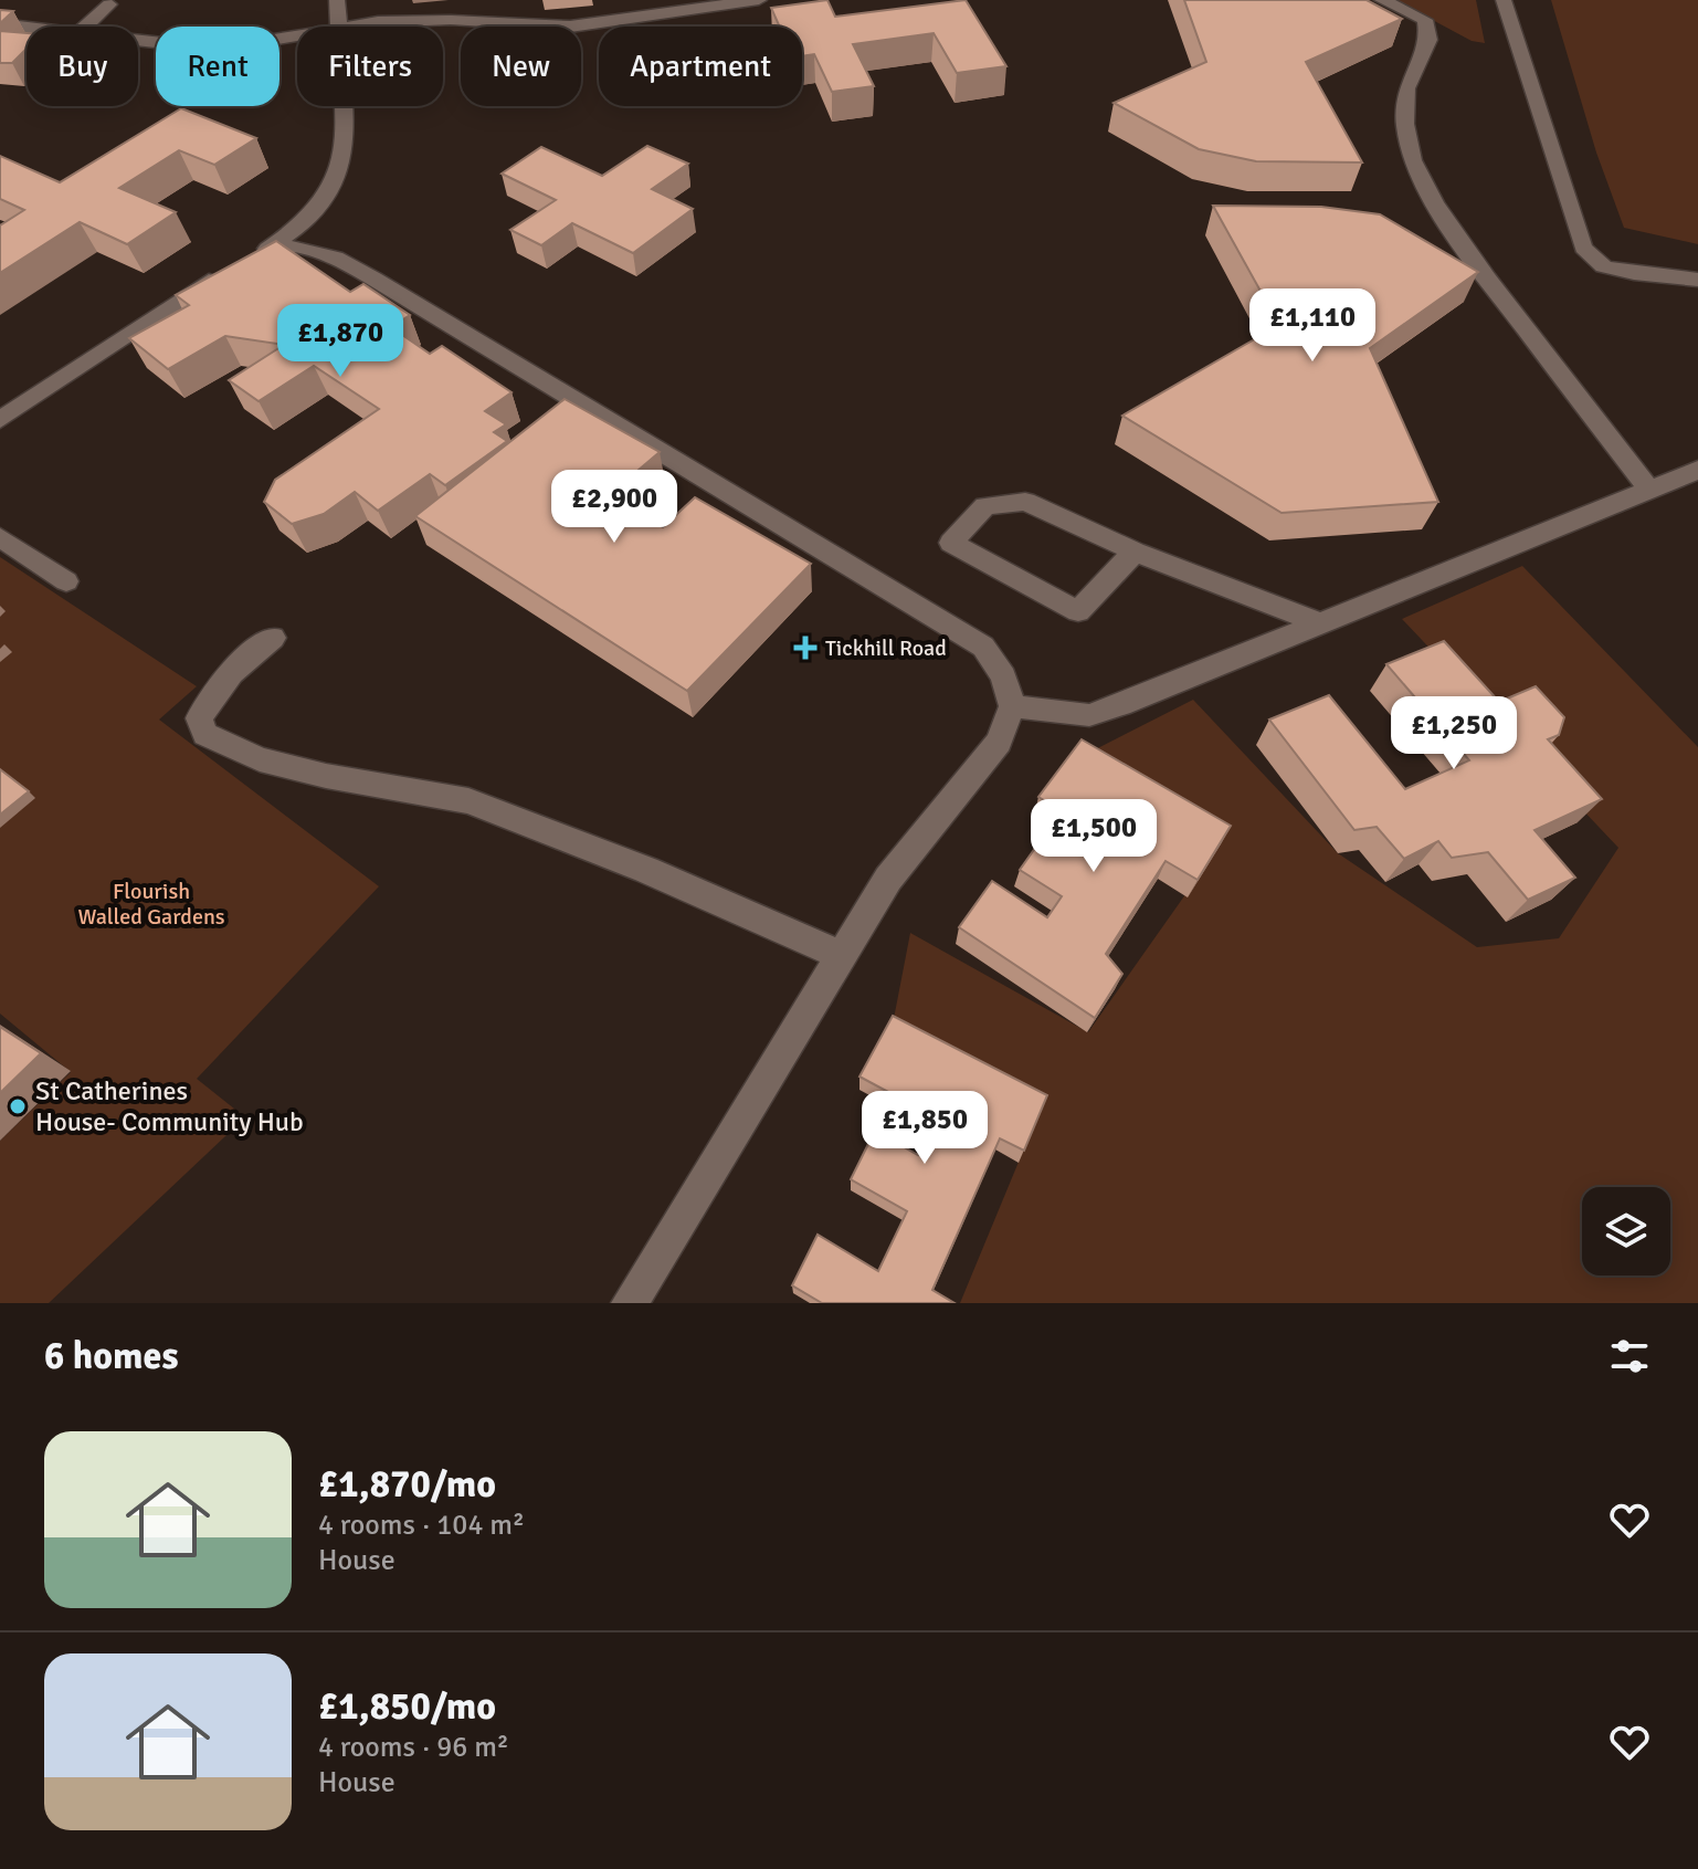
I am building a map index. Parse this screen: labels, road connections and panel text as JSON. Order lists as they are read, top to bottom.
{
  "parks": ["Flourish Walled Gardens"],
  "places": {
    "health": ["Tickhill Road"],
    "other": ["St Catherines House- Community Hub"]
  },
  "page": {
    "chip": [
      "Buy",
      "Rent",
      "Filters",
      "New",
      "Apartment"
    ],
    "price": [
      "£1,110",
      "£1,870",
      "£2,900",
      "£1,250",
      "£1,500",
      "£1,850"
    ],
    "heading": "6 homes",
    "list": [
      {
        "name": "£1,870/mo",
        "note": "4 rooms · 104 m² · House"
      },
      {
        "name": "£1,850/mo",
        "note": "4 rooms · 96 m² · House"
      }
    ]
  }
}
